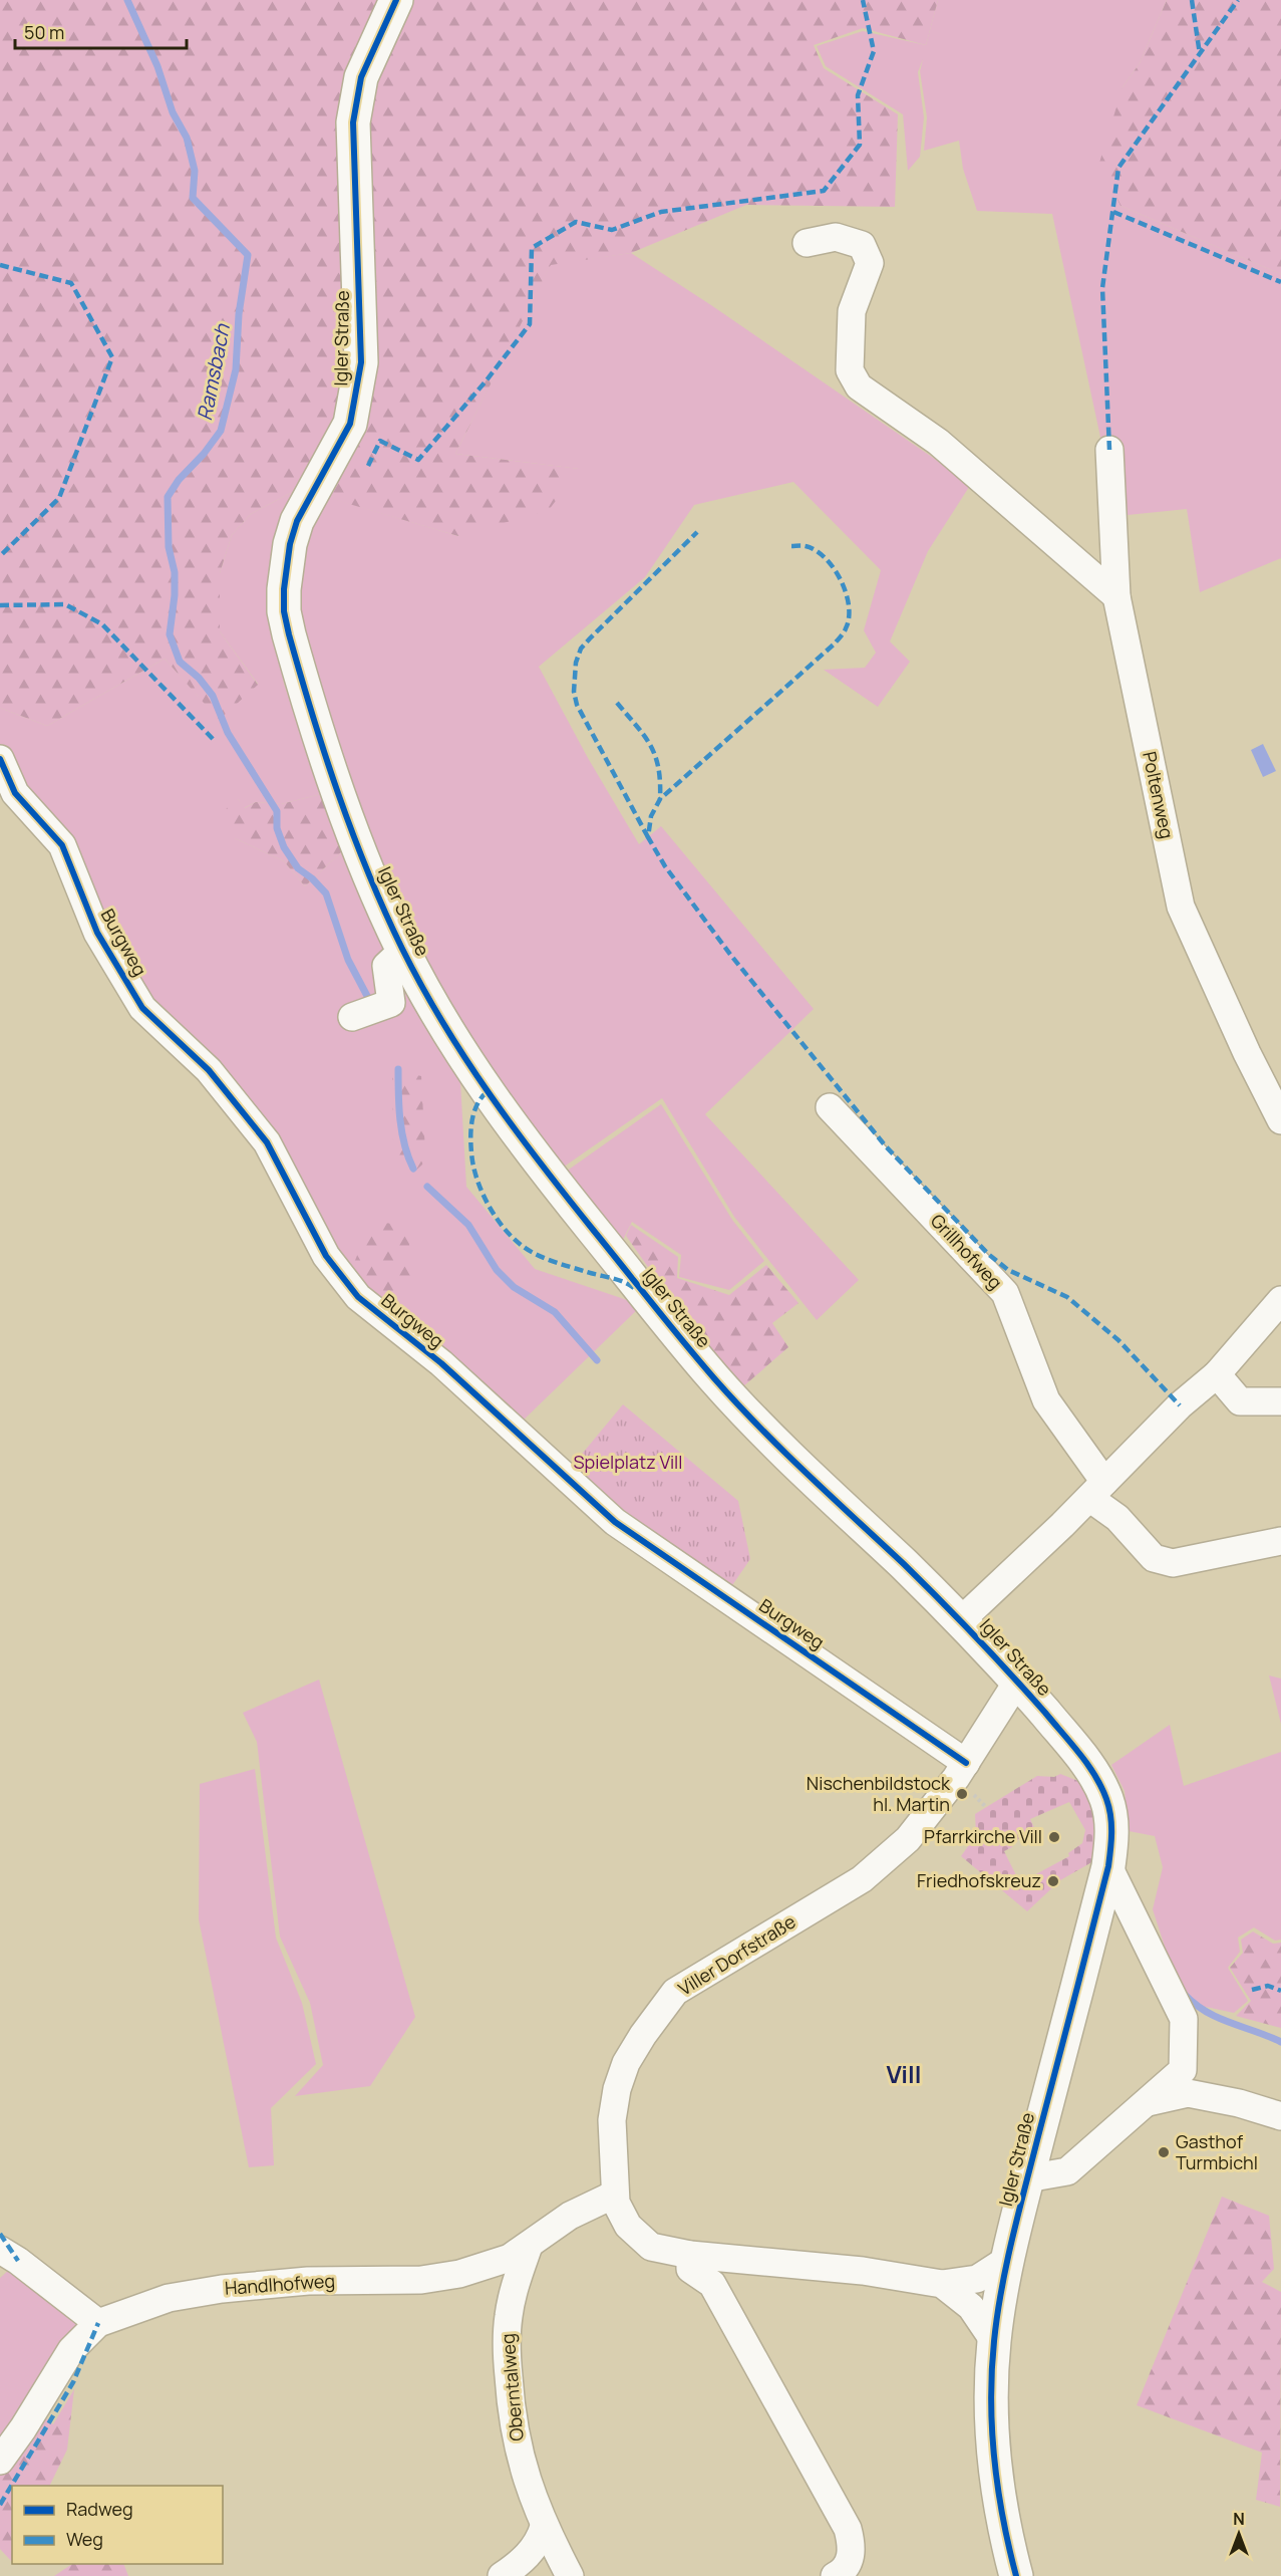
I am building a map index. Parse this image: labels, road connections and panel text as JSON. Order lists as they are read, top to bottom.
{
  "streets": {
    "main road": ["Igler Straße"],
    "street": [
      "Poltenweg",
      "Burgweg",
      "Grillhofweg",
      "Viller Dorfstraße",
      "Handlhofweg",
      "Oberntalweg"
    ]
  },
  "crossings": [
    ["Igler Straße", "Viller Dorfstraße"],
    ["Burgweg", "Viller Dorfstraße"],
    ["Viller Dorfstraße", "Handlhofweg"],
    ["Handlhofweg", "Oberntalweg"]
  ],
  "districts": ["Vill"],
  "water": ["Ramsbach"],
  "parks": ["Spielplatz Vill"],
  "places": [
    "Nischenbildstock hl. Martin",
    "Pfarrkirche Vill",
    "Friedhofskreuz",
    "Gasthof Turmbichl"
  ],
  "legend": ["Radweg", "Weg"],
  "scale_bar": "50 m",
  "north": "top"
}
